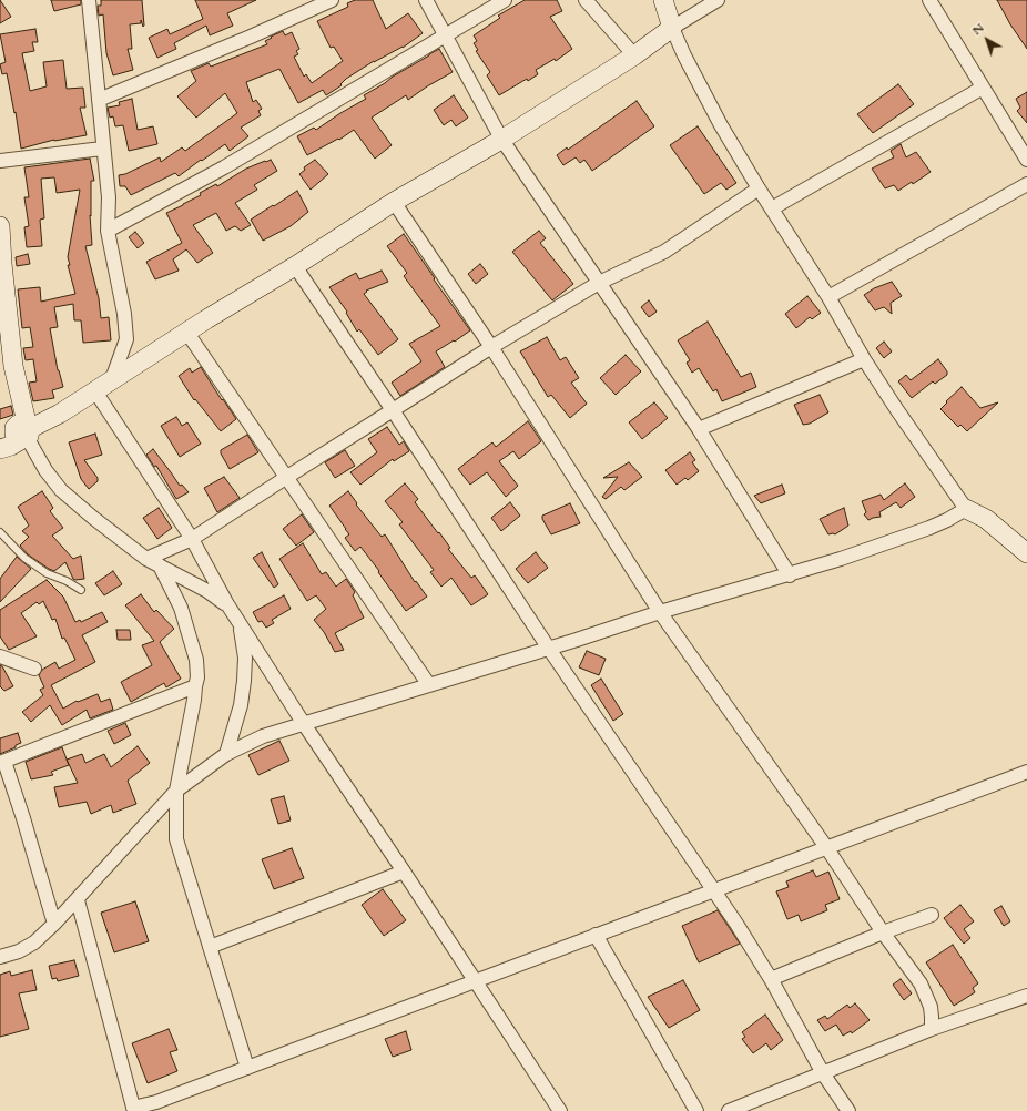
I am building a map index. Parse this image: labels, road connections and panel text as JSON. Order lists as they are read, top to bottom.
{
  "north": "top left"
}
